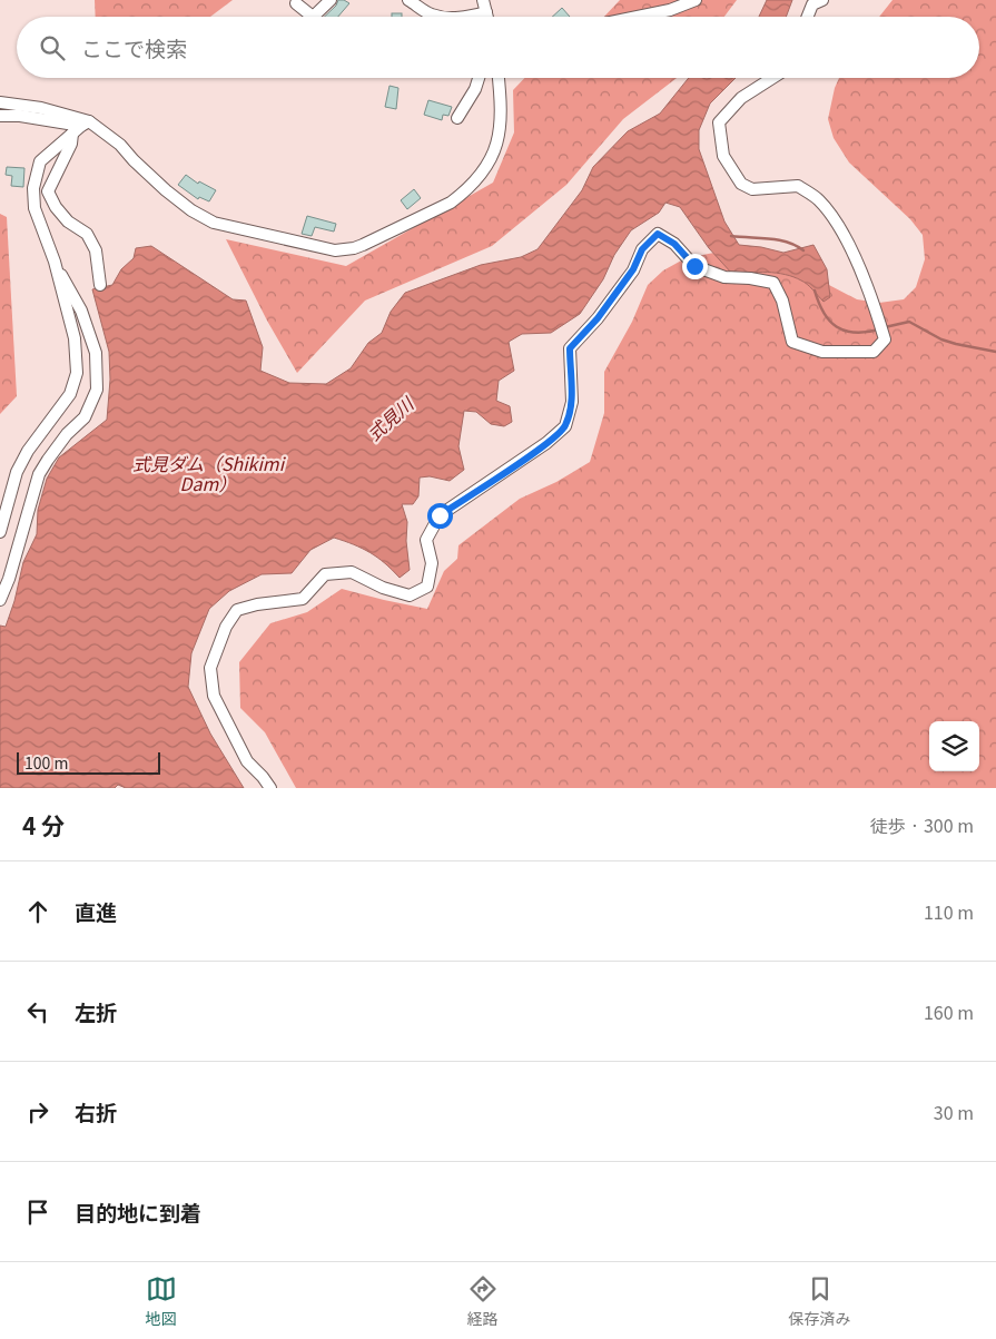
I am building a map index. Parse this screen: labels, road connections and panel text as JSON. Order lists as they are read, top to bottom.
{
  "water": ["式見川", "式見ダム（Shikimi Dam）"],
  "scale_bar": "100 m",
  "page": {
    "search": "ここで検索",
    "scale": "100 m",
    "heading": ["4 分", "徒歩 · 300 m"],
    "list": [
      ["直進", "110 m"],
      ["左折", "160 m"],
      ["右折", "30 m"],
      "目的地に到着"
    ],
    "nav": ["地図", "経路", "保存済み"]
  }
}
